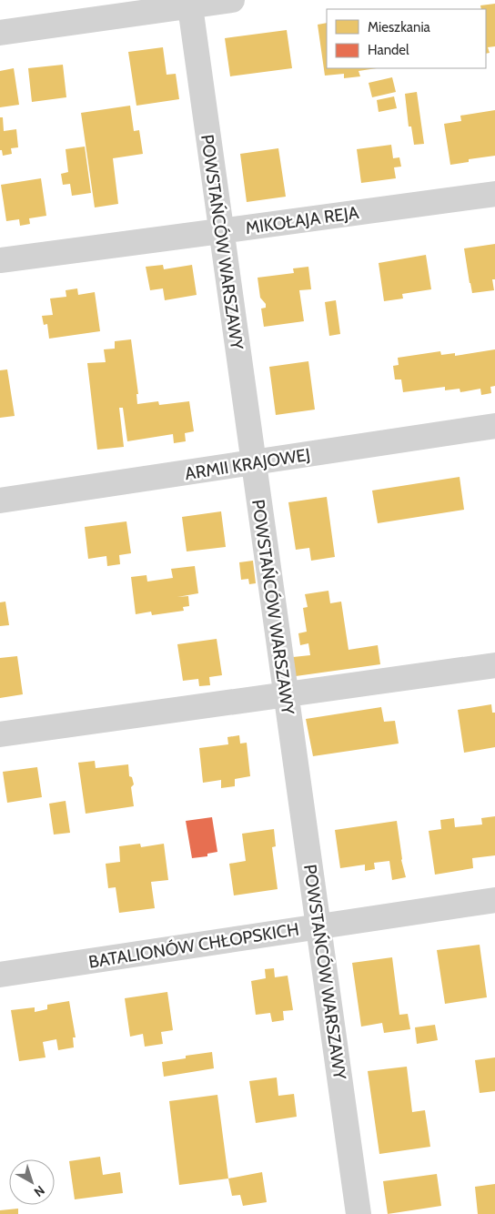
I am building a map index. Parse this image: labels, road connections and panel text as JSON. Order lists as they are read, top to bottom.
{
  "streets": {
    "street": [
      "MIKOŁAJA REJA",
      "POWSTAŃCÓW WARSZAWY",
      "ARMII KRAJOWEJ",
      "BATALIONÓW CHŁOPSKICH"
    ]
  },
  "crossings": [
    ["MIKOŁAJA REJA", "POWSTAŃCÓW WARSZAWY"],
    ["POWSTAŃCÓW WARSZAWY", "ARMII KRAJOWEJ"],
    ["POWSTAŃCÓW WARSZAWY", "BATALIONÓW CHŁOPSKICH"]
  ],
  "legend": ["Mieszkania", "Handel"],
  "north": "bottom right"
}
